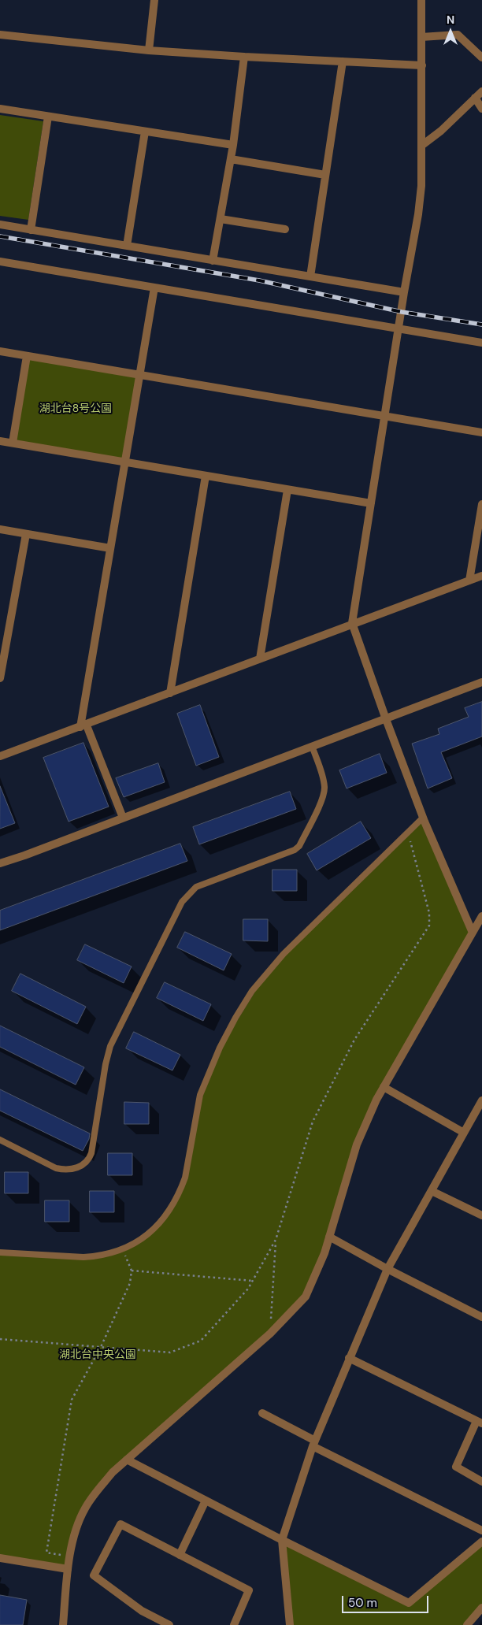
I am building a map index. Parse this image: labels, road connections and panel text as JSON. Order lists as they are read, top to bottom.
{
  "parks": ["湖北台8号公園", "湖北台中央公園"],
  "scale_bar": "50 m",
  "north": "top"
}
